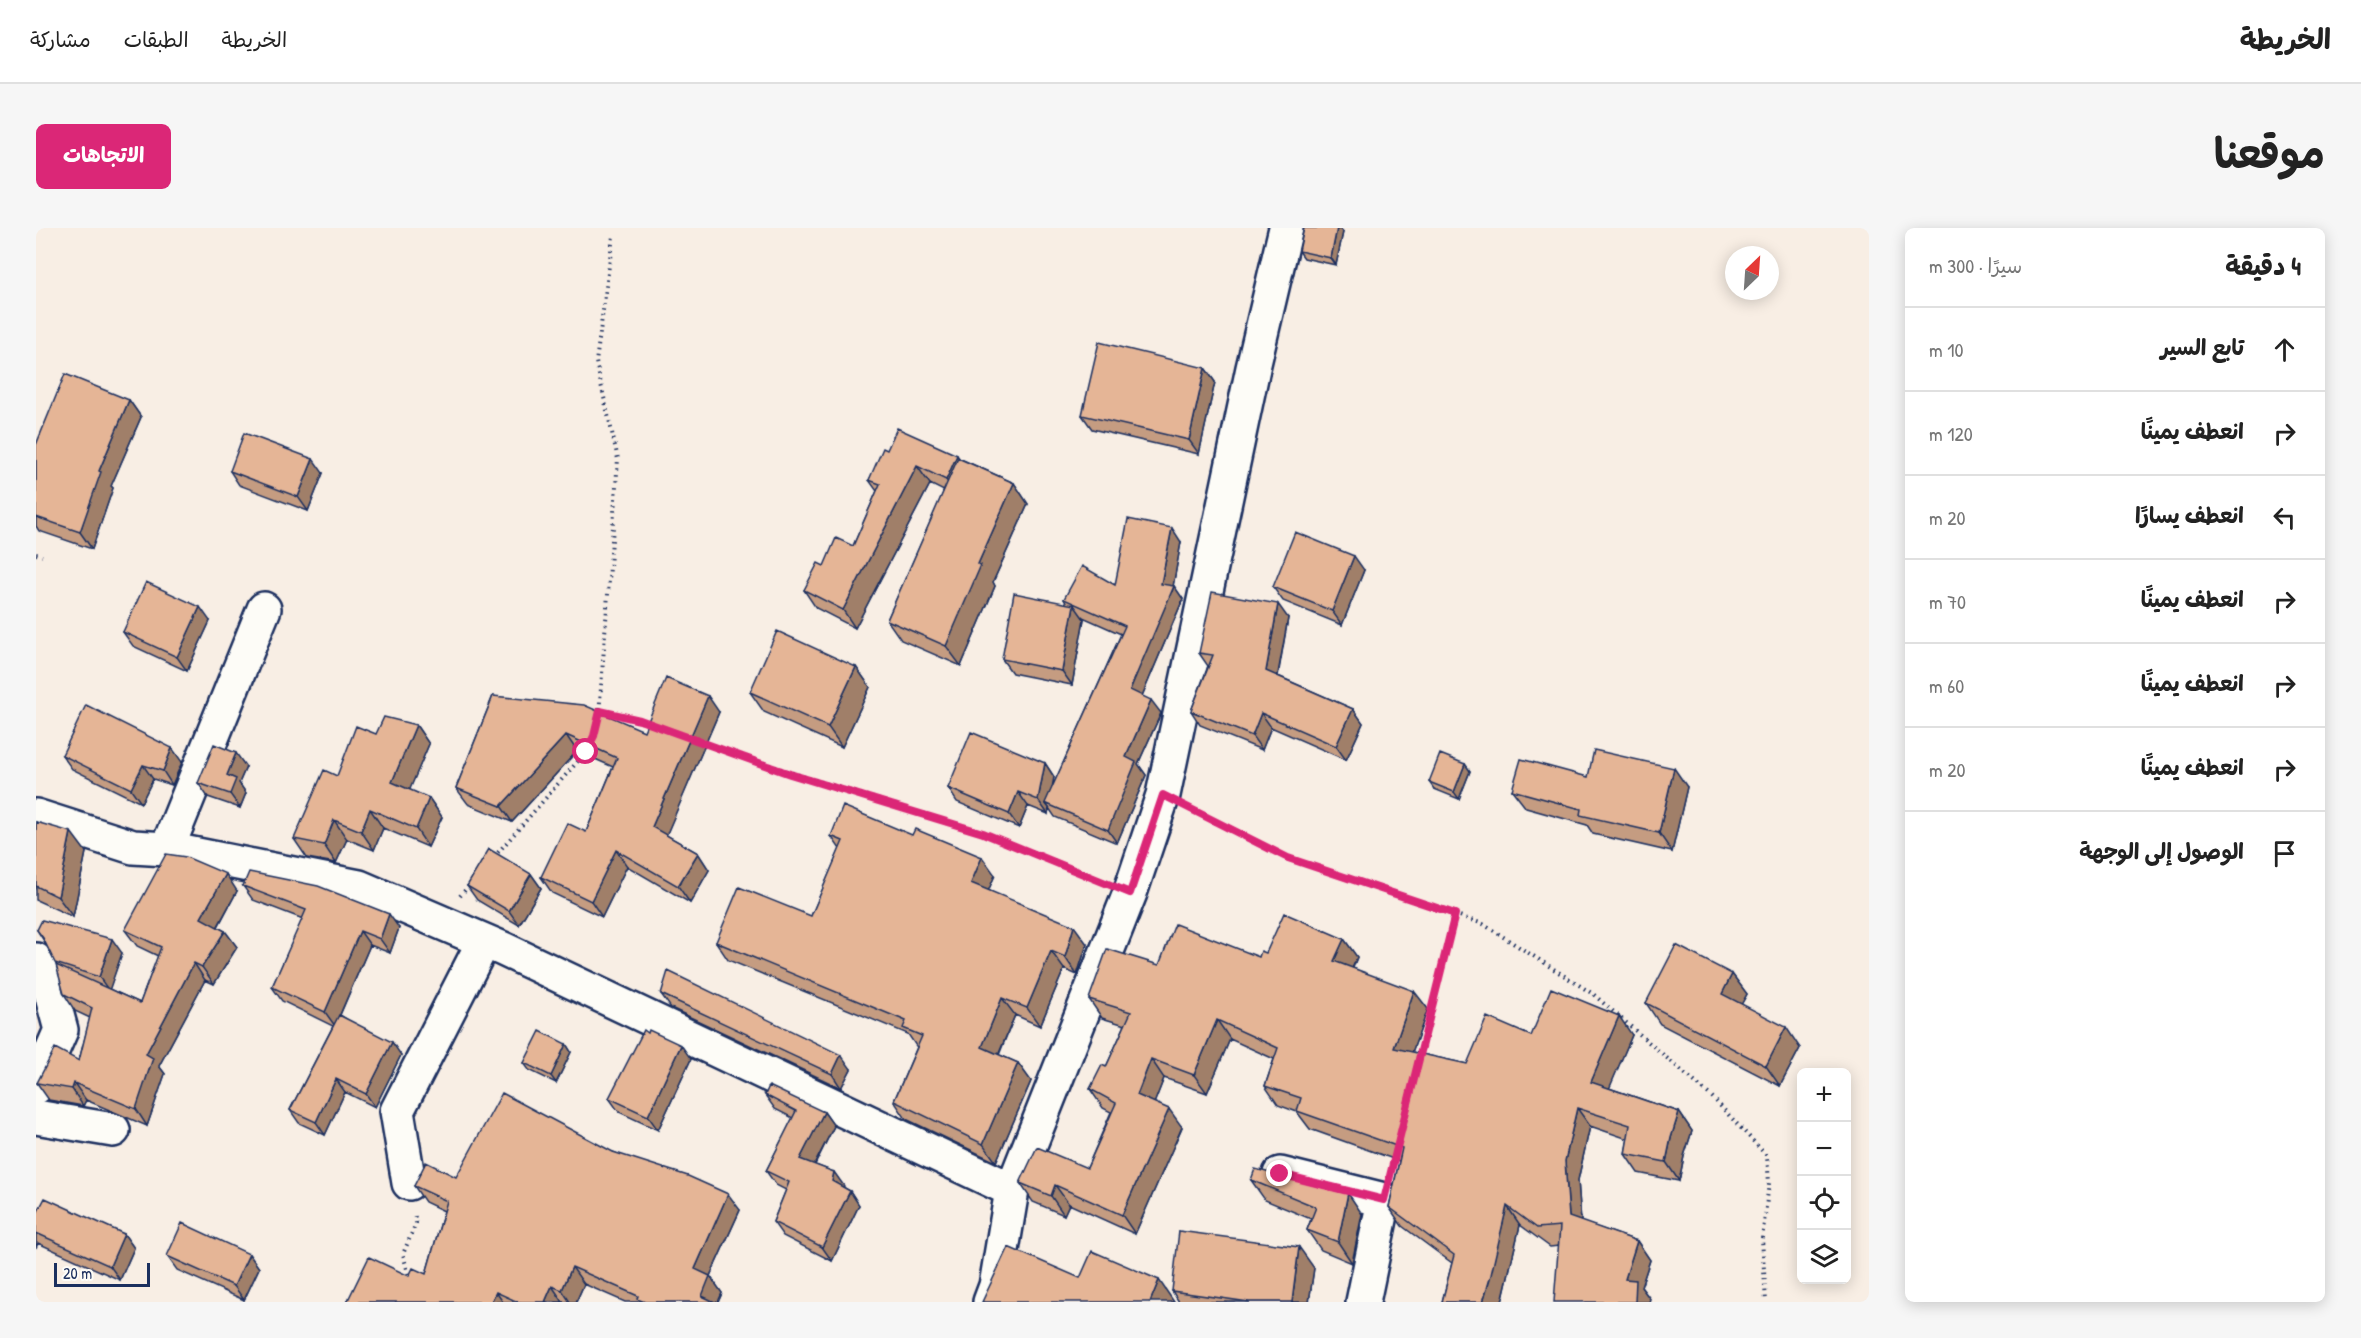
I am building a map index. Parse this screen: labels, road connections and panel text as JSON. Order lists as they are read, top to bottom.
{
  "scale_bar": "20 m",
  "north": "top right",
  "page": {
    "header": "الخريطة",
    "nav": ["الخريطة", "الطبقات", "مشاركة"],
    "title": "موقعنا",
    "buttons": "الاتجاهات",
    "heading": ["4 دقيقة", "سيرًا · 300 m"],
    "list": [
      ["تابع السير", "10 m"],
      ["انعطف يمينًا", "120 m"],
      ["انعطف يسارًا", "20 m"],
      ["انعطف يمينًا", "70 m"],
      ["انعطف يمينًا", "60 m"],
      ["انعطف يمينًا", "20 m"],
      "الوصول إلى الوجهة"
    ],
    "map_buttons": ["+", "−"],
    "scale": "20 m"
  }
}
